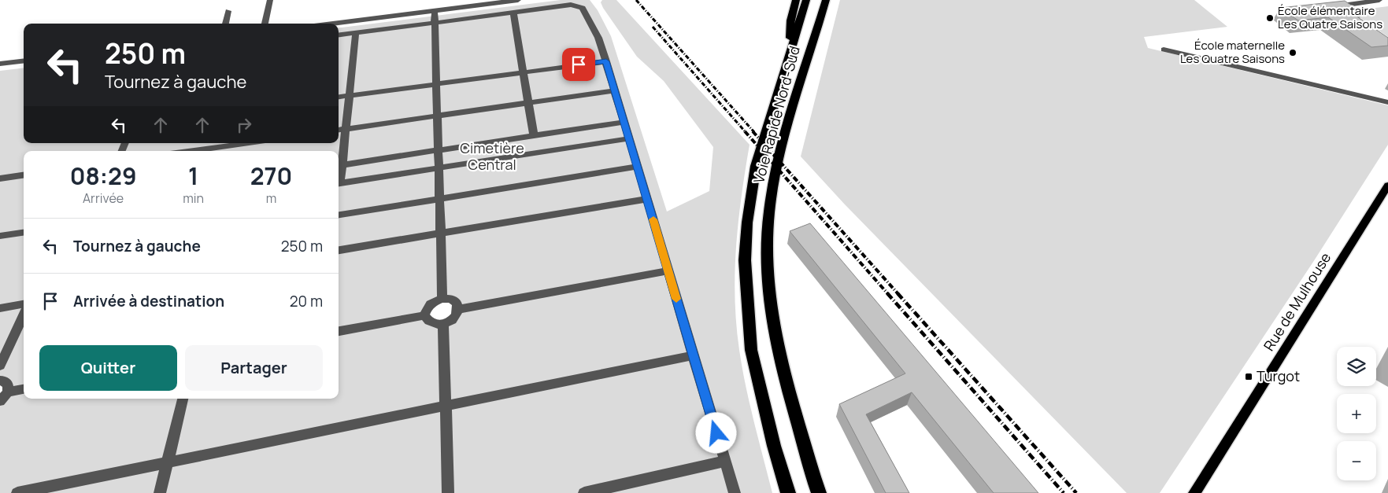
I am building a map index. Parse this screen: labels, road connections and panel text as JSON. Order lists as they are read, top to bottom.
{
  "streets": {
    "highway": ["Voie Rapide Nord-Sud"],
    "main road": ["Rue de Mulhouse"]
  },
  "parks": ["Cimetière Central"],
  "places": {
    "other": ["École élémentaire Les Quatre Saisons", "École maternelle Les Quatre Saisons"],
    "transit": ["Turgot"]
  },
  "page": {
    "turn": ["250 m", "Tournez à gauche"],
    "eta": [
      "08:29",
      "Arrivée",
      "1",
      "min",
      "270",
      "m"
    ],
    "list": [
      {
        "name": "Tournez à gauche",
        "value": "250 m"
      },
      {
        "name": "Arrivée à destination",
        "value": "20 m"
      }
    ],
    "buttons": ["Quitter", "Partager"],
    "map_buttons": ["+", "−"]
  }
}
